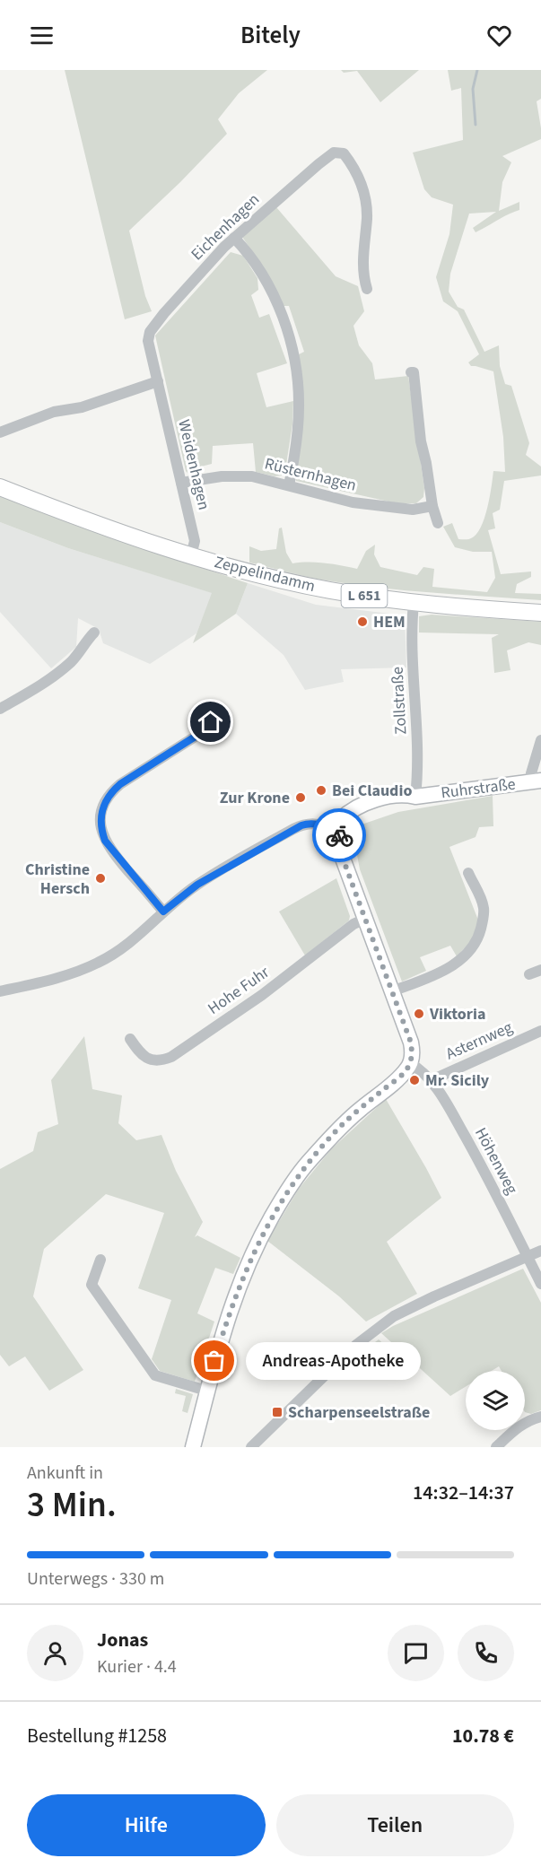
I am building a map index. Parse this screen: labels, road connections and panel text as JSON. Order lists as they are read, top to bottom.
{
  "streets": {
    "main road": ["Zeppelindamm", "L 651"],
    "street": [
      "Eichenhagen",
      "Weidenhagen",
      "Rüsternhagen",
      "Zollstraße",
      "Ruhrstraße",
      "Hohe Fuhr",
      "Asternweg",
      "Höhenweg"
    ]
  },
  "crossings": [
    ["Eichenhagen", "Weidenhagen"],
    ["Weidenhagen", "Rüsternhagen"],
    ["Weidenhagen", "Zeppelindamm"],
    ["Zeppelindamm", "Zollstraße"],
    ["Zollstraße", "Ruhrstraße"],
    ["Asternweg", "Höhenweg"]
  ],
  "places": {
    "other": [
      "HEM",
      "Bei Claudio",
      "Zur Krone",
      "Christine Hersch",
      "Viktoria",
      "Mr. Sicily",
      "Andreas-Apotheke"
    ],
    "transit": ["Scharpenseelstraße"]
  },
  "page": {
    "header": "Bitely",
    "bubble": "Andreas-Apotheke",
    "heading": ["3 Min.", "Ankunft in", "14:32–14:37"],
    "panel": [
      "Jonas",
      "Kurier · 4.4",
      "Bestellung #1258",
      "10.78 €"
    ],
    "bar": "Unterwegs · 330 m",
    "buttons": ["Hilfe", "Teilen"]
  }
}
